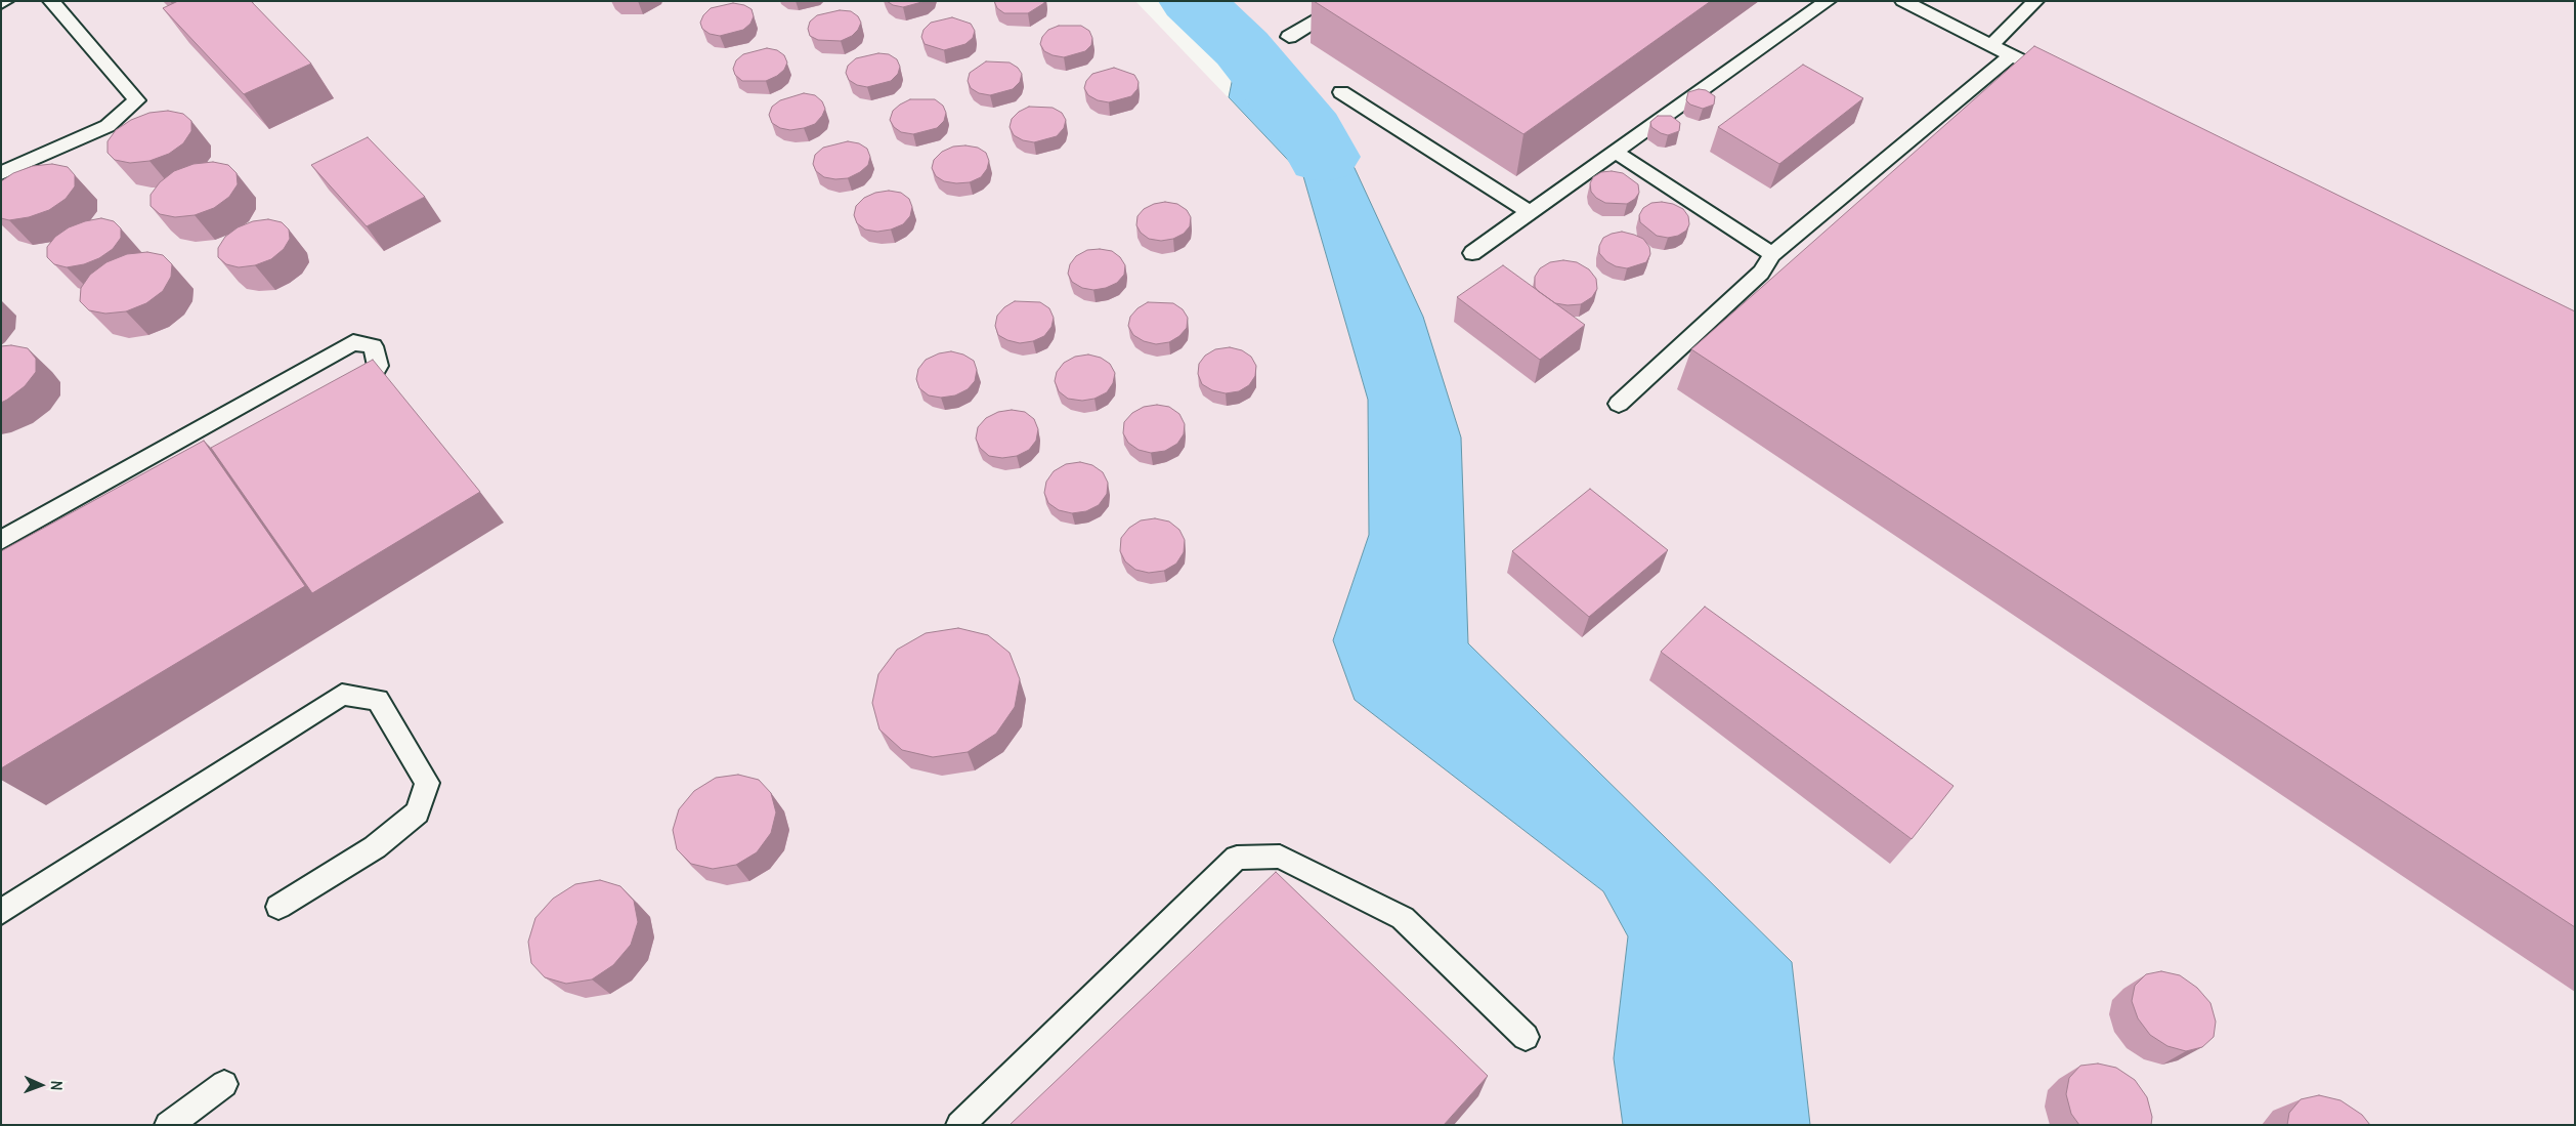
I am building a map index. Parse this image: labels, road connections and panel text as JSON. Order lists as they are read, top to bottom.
{
  "north": "right"
}
